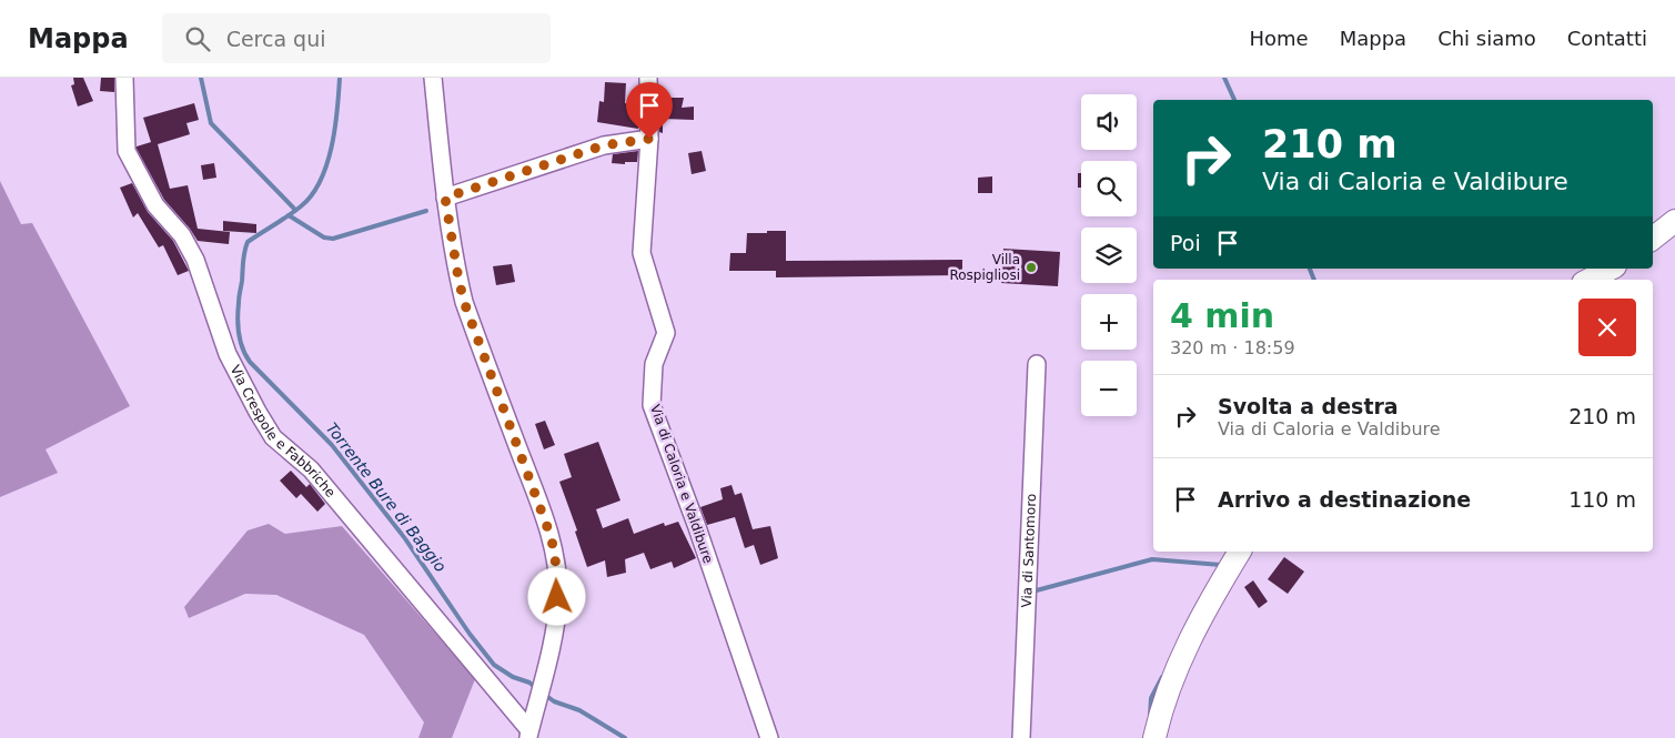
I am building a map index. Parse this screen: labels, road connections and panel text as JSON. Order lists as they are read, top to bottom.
{
  "streets": {
    "street": ["Via Crespole e Fabbriche", "Via di Caloria e Valdibure", "Via di Santomoro"]
  },
  "water": ["Torrente Bure di Baggio"],
  "places": ["Villa Rospigliosi"],
  "page": {
    "header": "Mappa",
    "search": "Cerca qui",
    "nav": [
      "Home",
      "Mappa",
      "Chi siamo",
      "Contatti"
    ],
    "map_buttons": ["+", "−"],
    "turn": ["210 m", "Via di Caloria e Valdibure"],
    "then": "Poi",
    "heading": ["4 min", "320 m · 18:59"],
    "list": [
      {
        "name": "Svolta a destra",
        "note": "Via di Caloria e Valdibure",
        "value": "210 m"
      },
      {
        "name": "Arrivo a destinazione",
        "value": "110 m"
      }
    ]
  }
}
